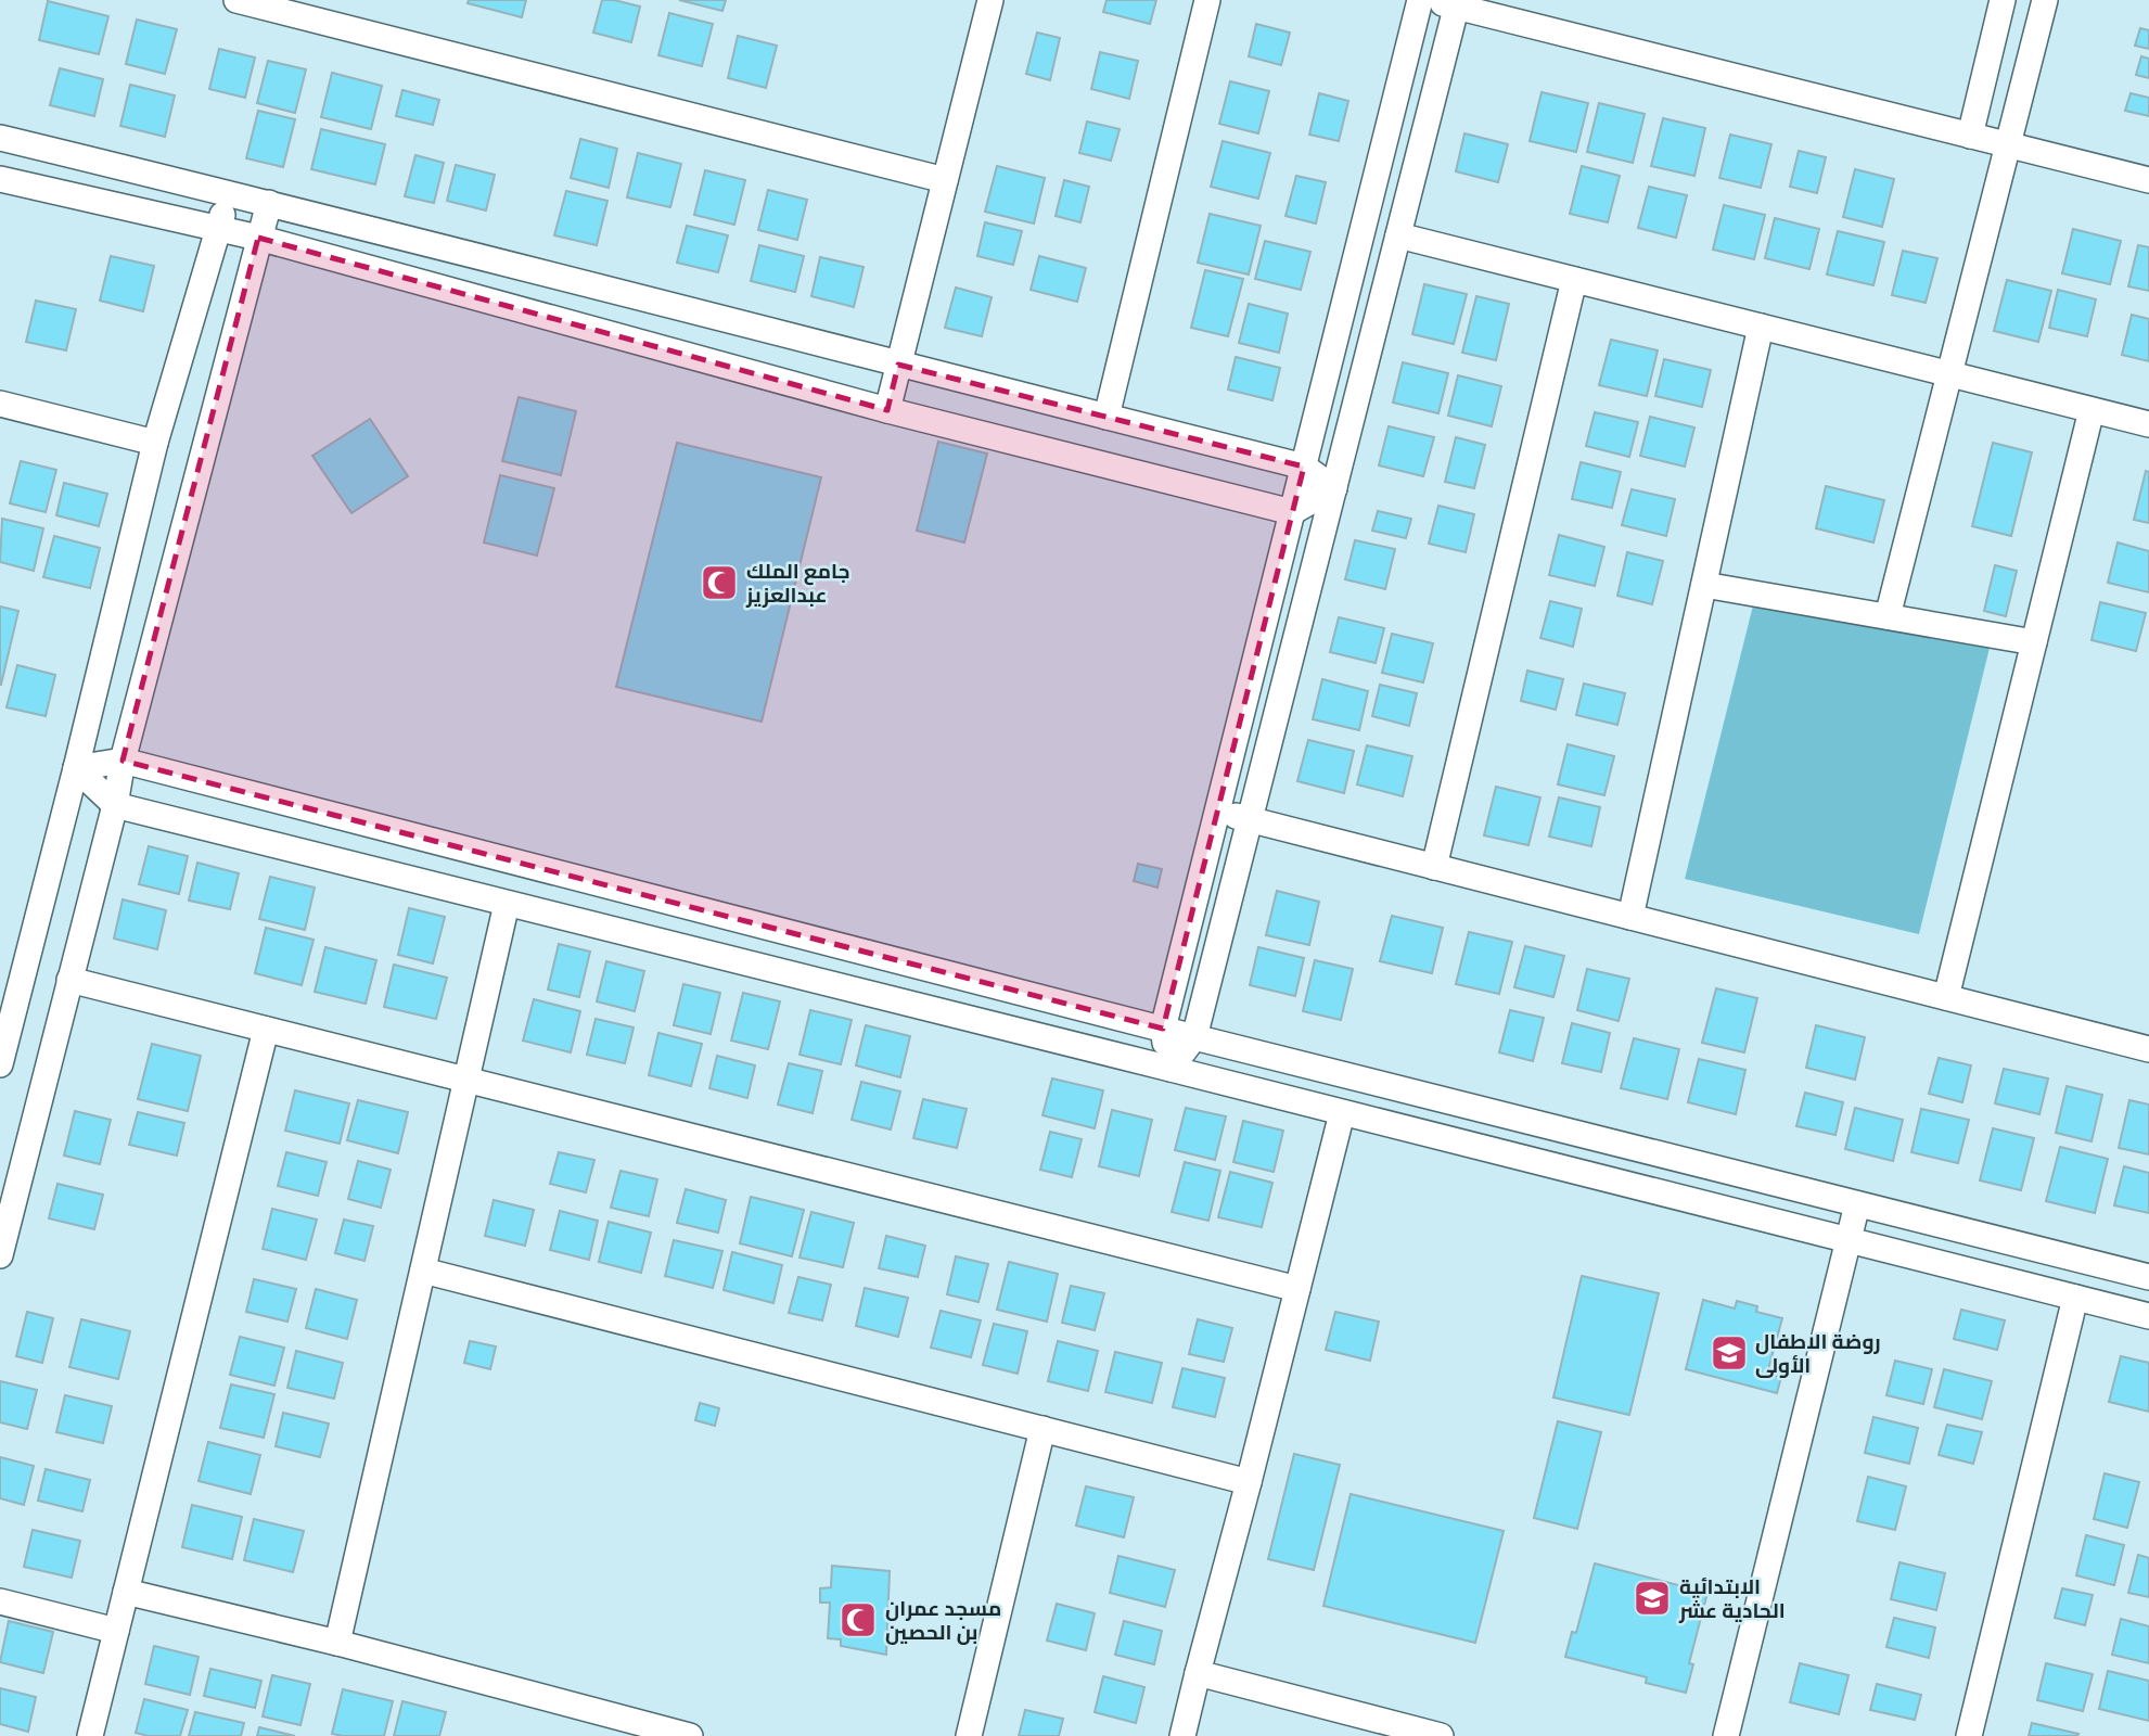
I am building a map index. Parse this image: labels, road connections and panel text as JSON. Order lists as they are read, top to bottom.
{
  "places": {
    "mosque": ["جامع الملك عبدالعزيز", "مسجد عمران بن الحصين"],
    "school or university": ["روضة الاطفال الأولى", "الابتدائية الحادية عشر"]
  }
}
